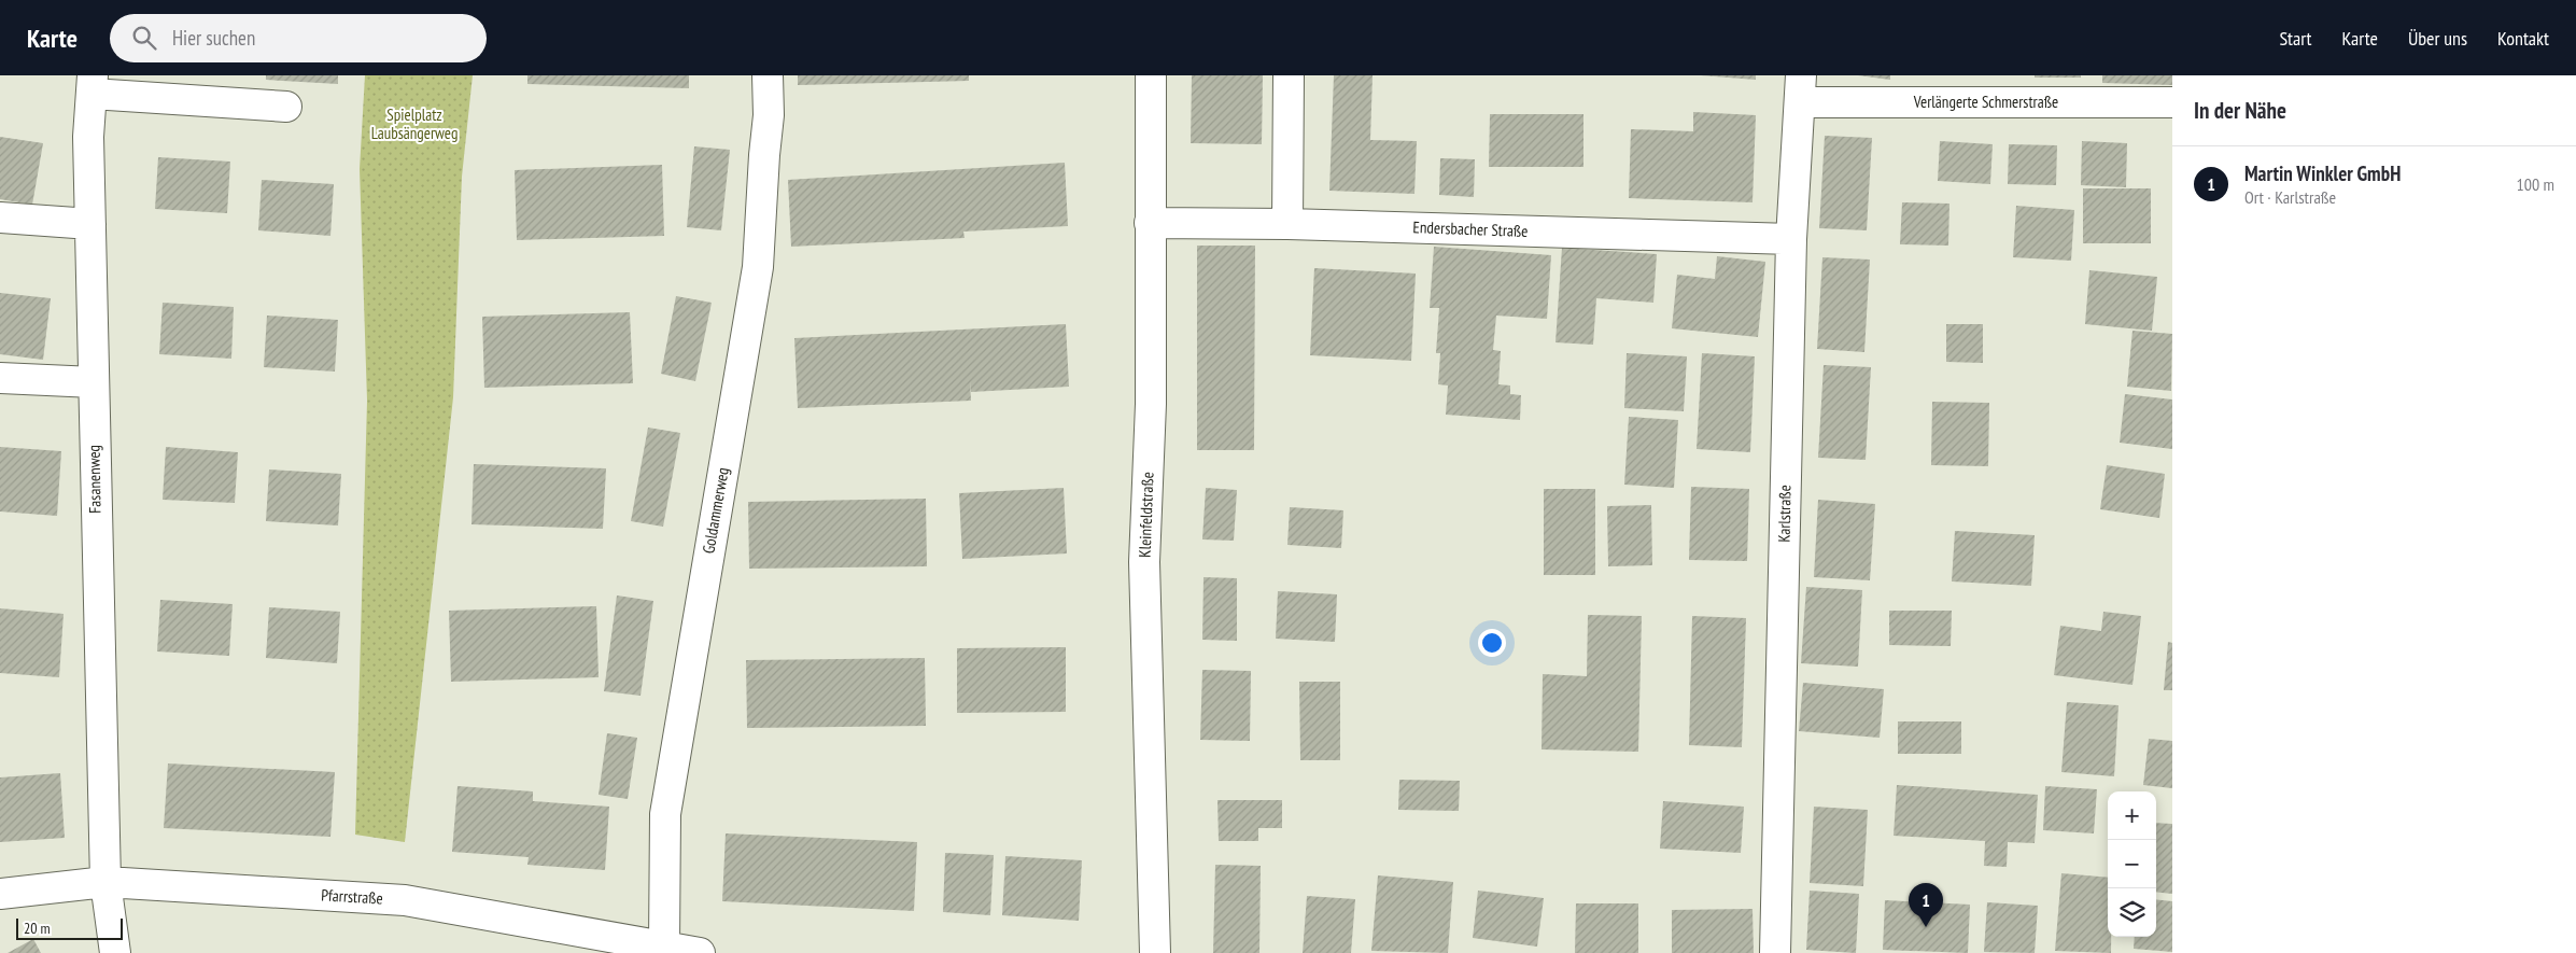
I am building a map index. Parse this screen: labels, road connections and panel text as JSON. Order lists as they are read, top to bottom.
{
  "streets": {
    "street": [
      "Verlängerte Schmerstraße",
      "Endersbacher Straße",
      "Fasanenweg",
      "Goldammerweg",
      "Karlstraße",
      "Kleinfeldstraße",
      "Pfarrstraße"
    ]
  },
  "crossings": [
    ["Verlängerte Schmerstraße", "Karlstraße"],
    ["Endersbacher Straße", "Karlstraße"],
    ["Endersbacher Straße", "Kleinfeldstraße"],
    ["Fasanenweg", "Pfarrstraße"],
    ["Goldammerweg", "Pfarrstraße"]
  ],
  "parks": ["Spielplatz Laubsängerweg"],
  "scale_bar": "20 m",
  "page": {
    "header": "Karte",
    "search": "Hier suchen",
    "nav": [
      "Start",
      "Karte",
      "Über uns",
      "Kontakt"
    ],
    "heading": "In der Nähe",
    "list": [
      {
        "mark": "1",
        "name": "Martin Winkler GmbH",
        "note": "Ort · Karlstraße",
        "value": "100 m"
      }
    ],
    "map_buttons": ["+", "−"],
    "pins": "1",
    "scale": "20 m"
  }
}
